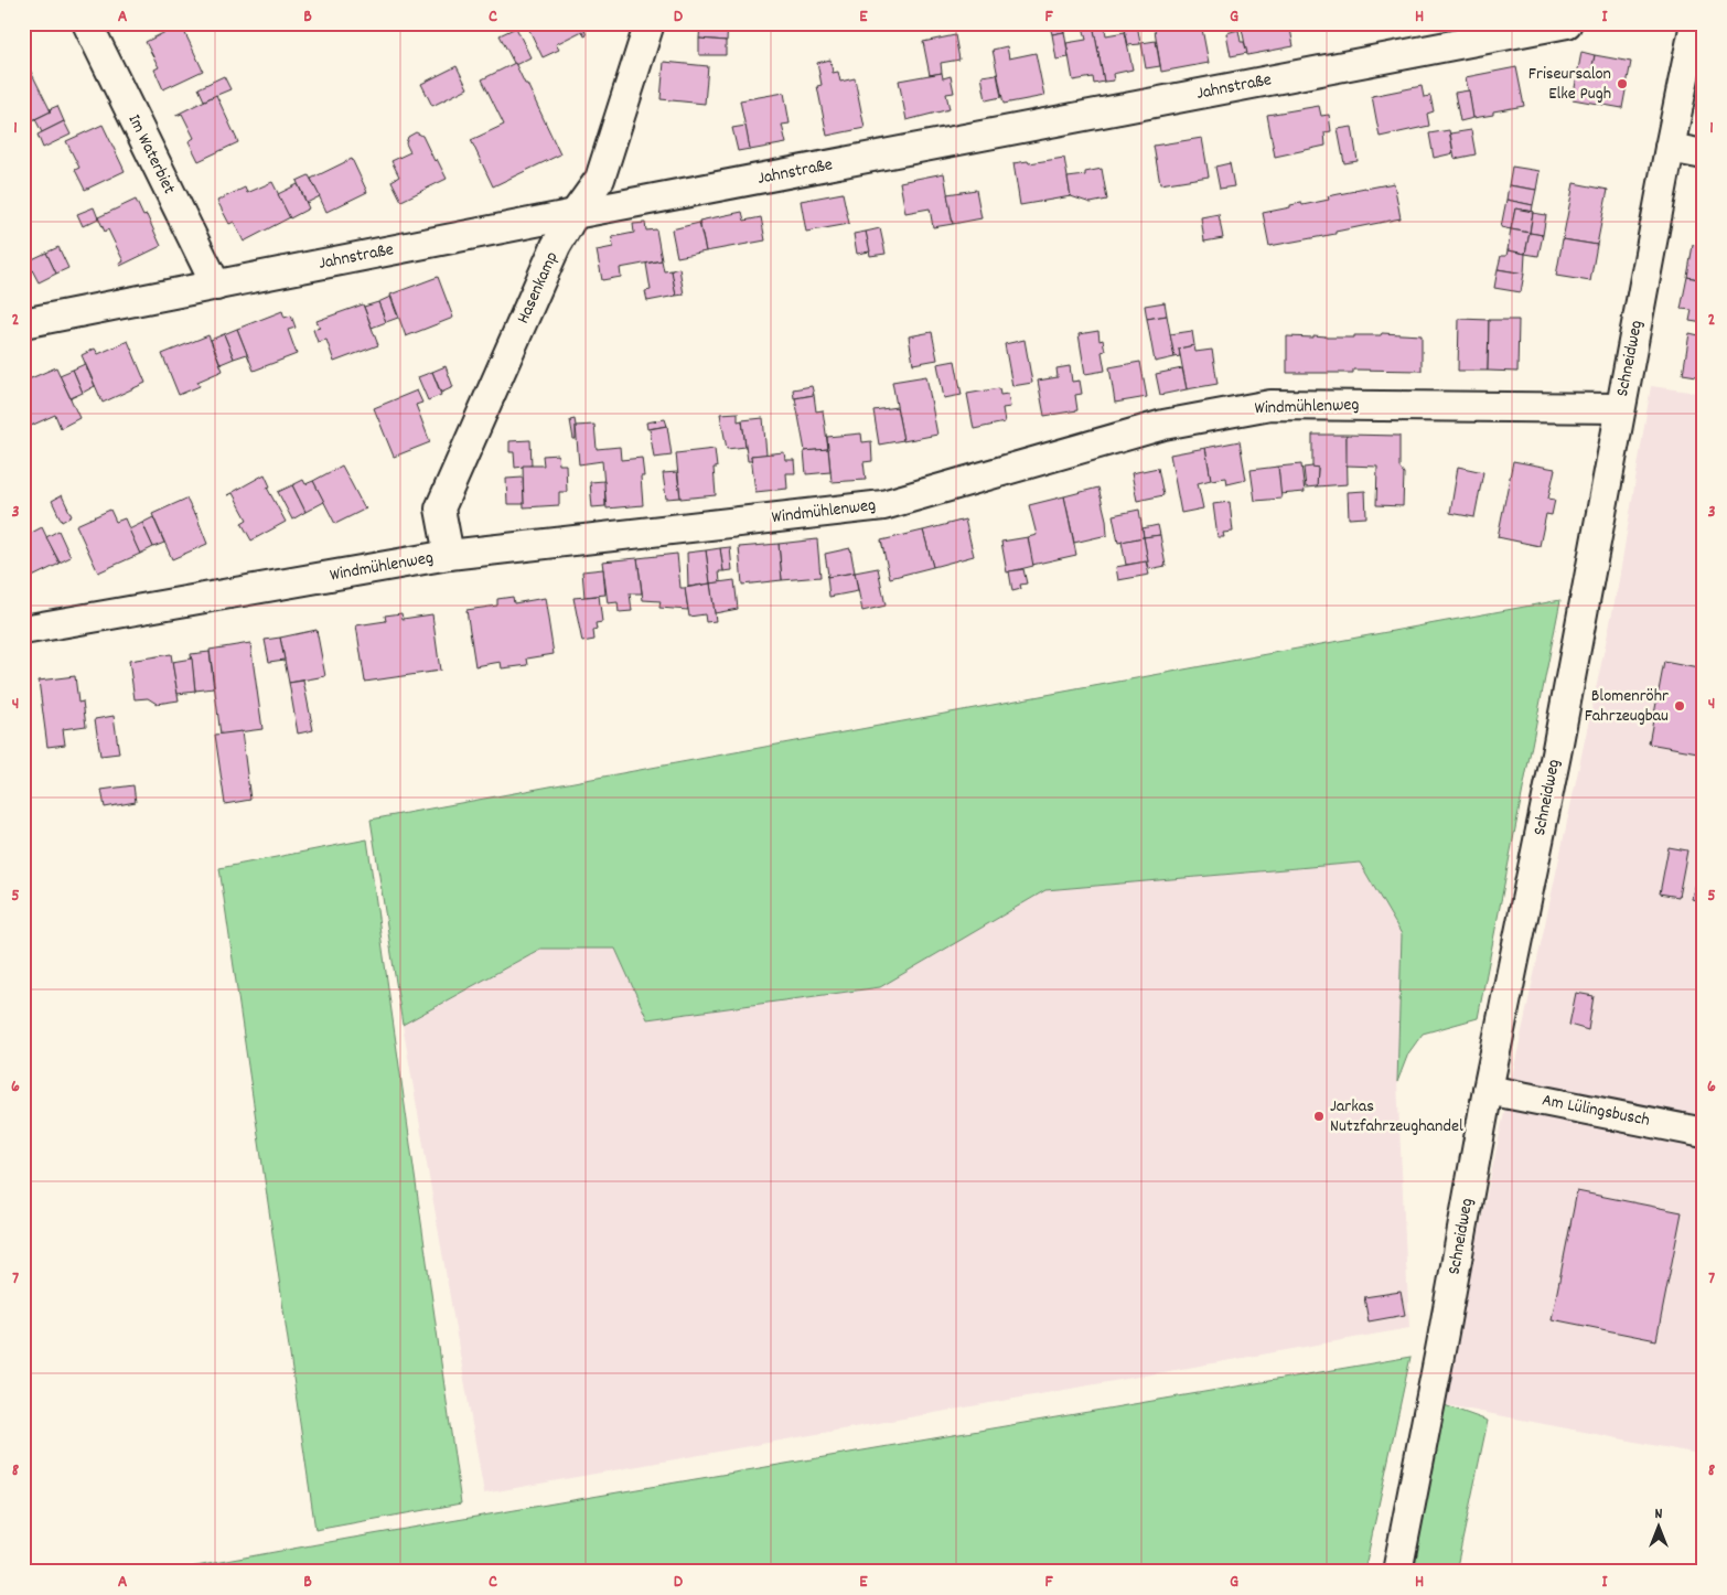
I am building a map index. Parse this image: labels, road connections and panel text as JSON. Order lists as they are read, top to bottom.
{
  "streets": {
    "street": [
      "Jahnstraße",
      "Im Waterbiet",
      "Hasenkamp",
      "Schneidweg",
      "Windmühlenweg",
      "Am Lülingsbusch"
    ]
  },
  "crossings": [
    ["Jahnstraße", "Im Waterbiet"],
    ["Jahnstraße", "Hasenkamp"],
    ["Hasenkamp", "Windmühlenweg"],
    ["Schneidweg", "Windmühlenweg"],
    ["Schneidweg", "Am Lülingsbusch"]
  ],
  "places": ["Friseursalon Elke Pugh", "Blomenröhr Fahrzeugbau", "Jarkas Nutzfahrzeughandel"],
  "north": "top",
  "grid": {
    "columns": [
      "A",
      "B",
      "C",
      "D",
      "E",
      "F",
      "G",
      "H",
      "I"
    ],
    "rows": [
      "1",
      "2",
      "3",
      "4",
      "5",
      "6",
      "7",
      "8"
    ]
  }
}
